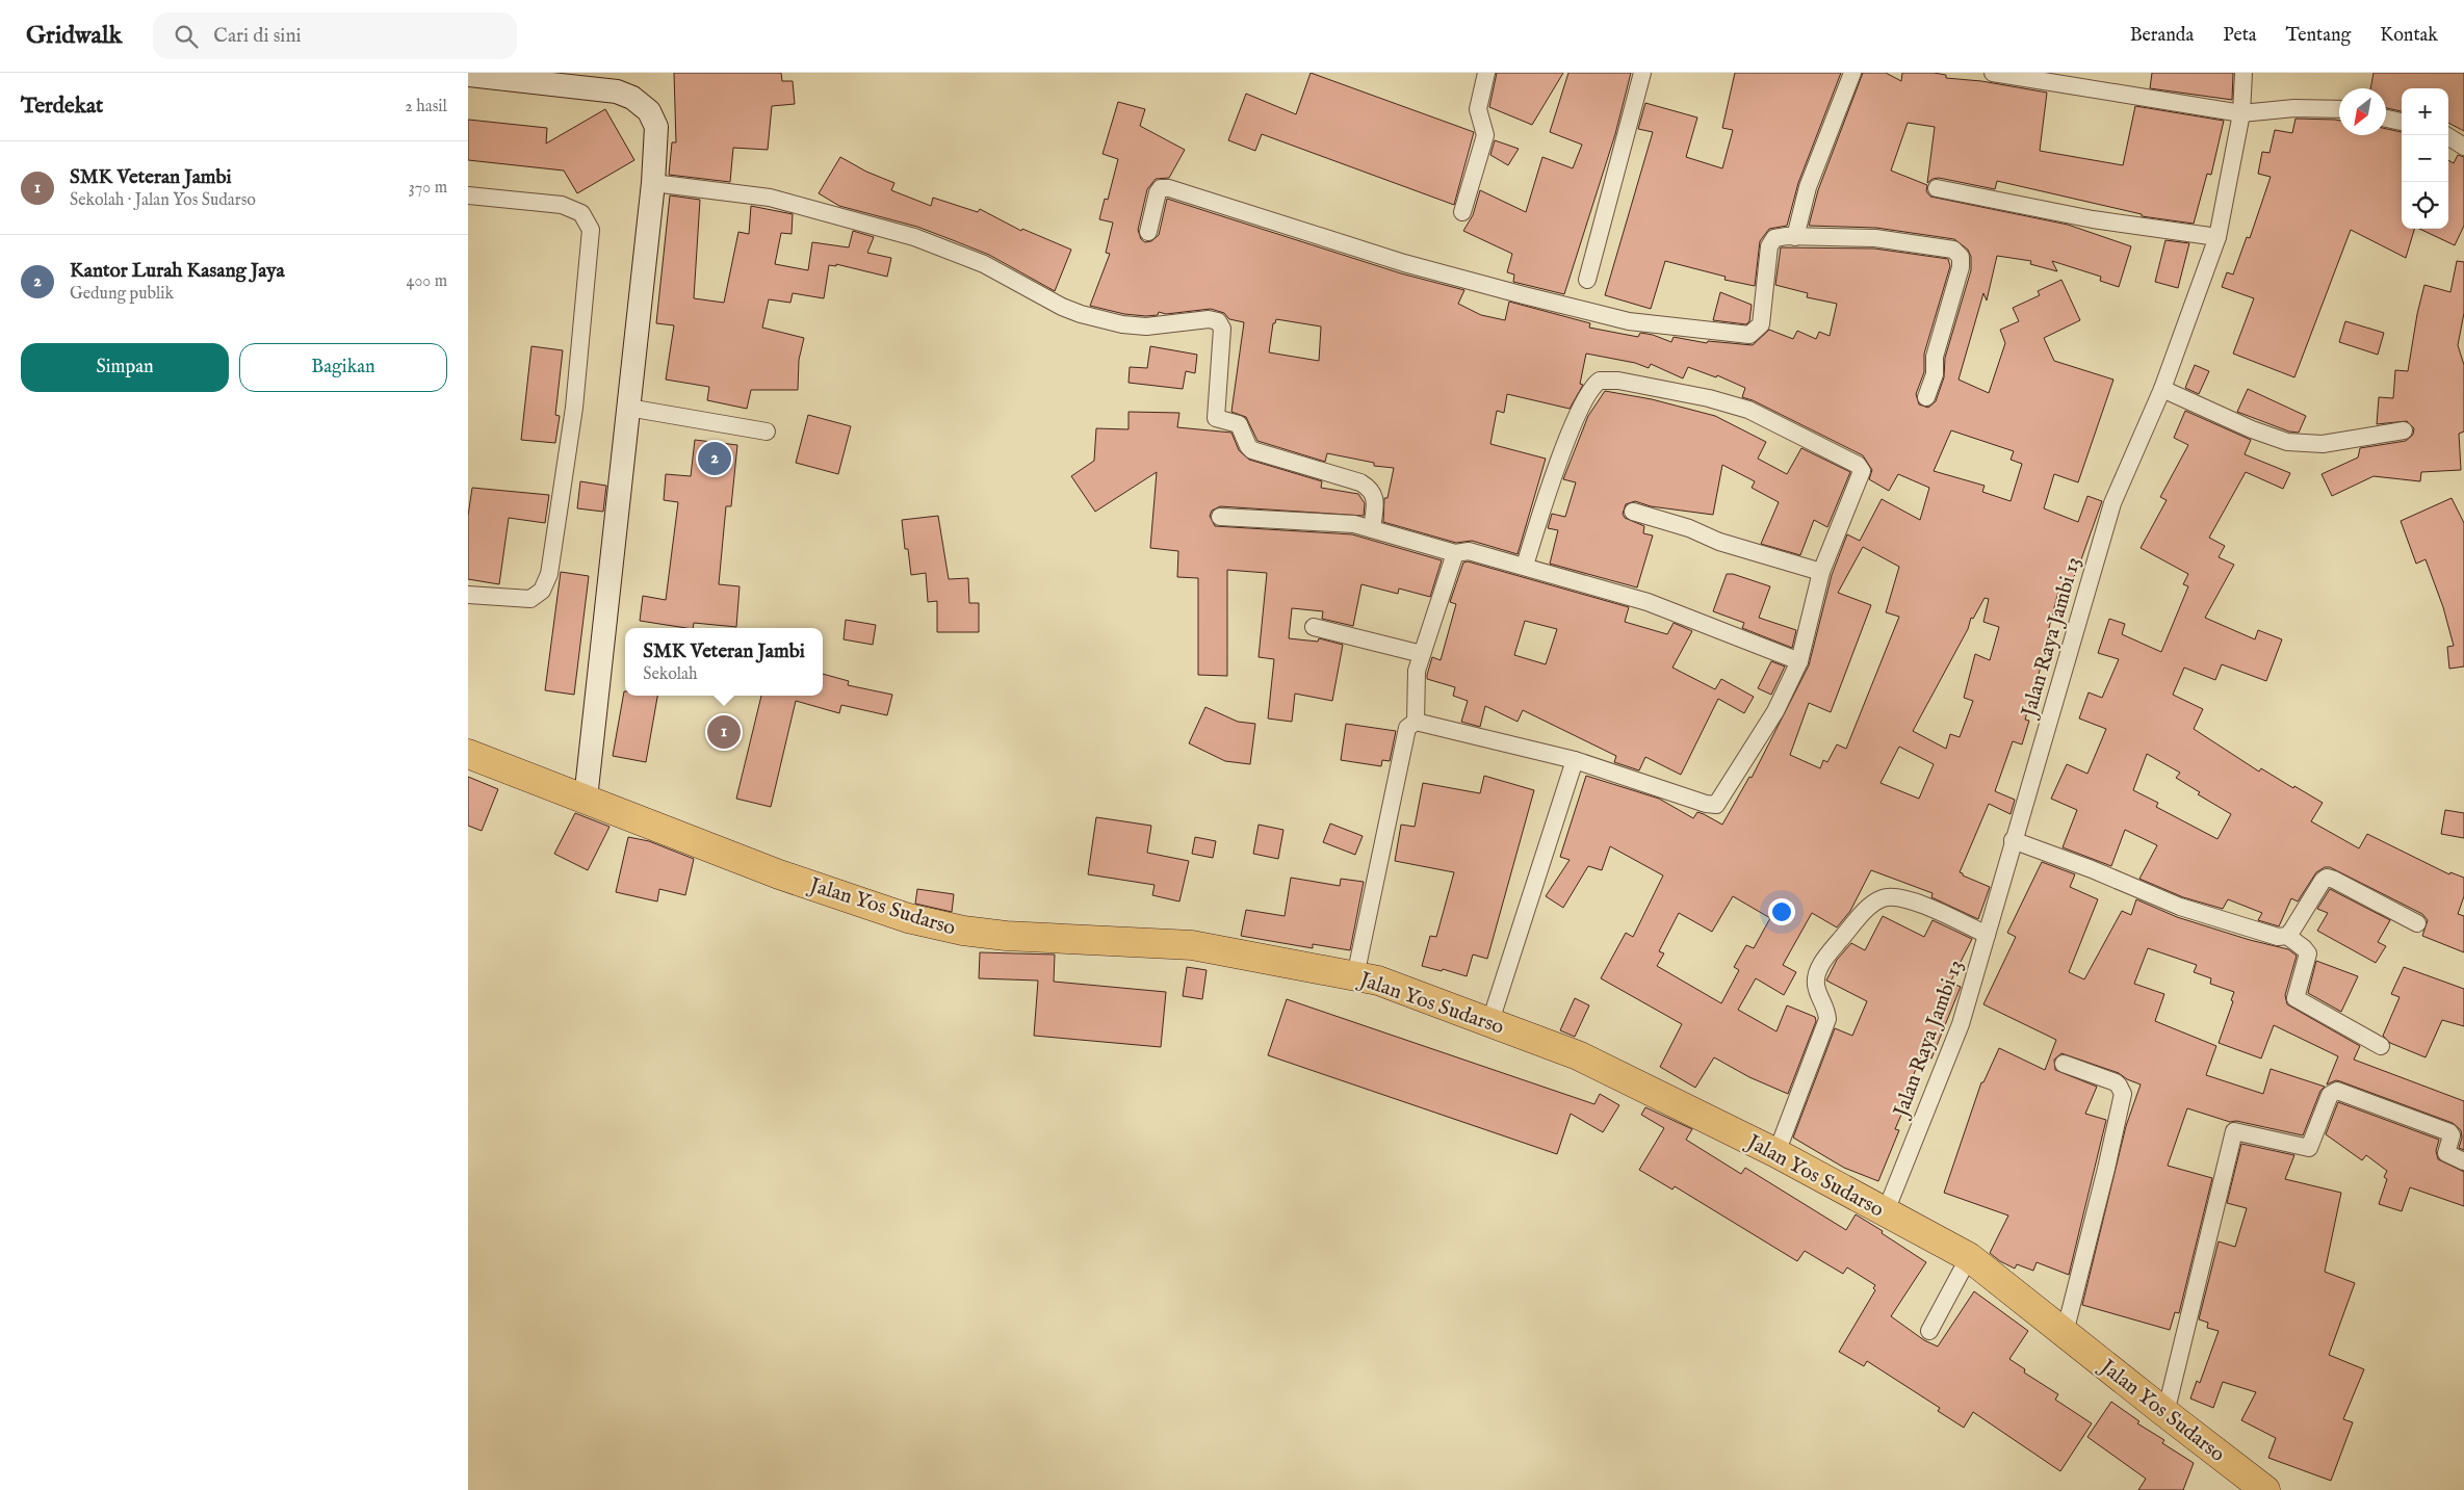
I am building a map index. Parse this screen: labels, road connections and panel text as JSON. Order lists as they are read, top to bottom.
{
  "streets": {
    "highway": ["Jalan Yos Sudarso"],
    "street": ["Jalan Raya Jambi 13"]
  },
  "crossings": [
    ["Jalan Raya Jambi 13", "Jalan Yos Sudarso"]
  ],
  "north": "bottom left",
  "page": {
    "header": "Gridwalk",
    "search": "Cari di sini",
    "nav": [
      "Beranda",
      "Peta",
      "Tentang",
      "Kontak"
    ],
    "heading": ["Terdekat", "2 hasil"],
    "map_buttons": ["+", "−"],
    "list": [
      {
        "mark": "1",
        "name": "SMK Veteran Jambi",
        "note": "Sekolah · Jalan Yos Sudarso",
        "value": "370 m"
      },
      {
        "mark": "2",
        "name": "Kantor Lurah Kasang Jaya",
        "note": "Gedung publik",
        "value": "400 m"
      }
    ],
    "buttons": ["Simpan", "Bagikan"],
    "pins": ["2", "1"],
    "popup": ["SMK Veteran Jambi", "Sekolah"]
  }
}
